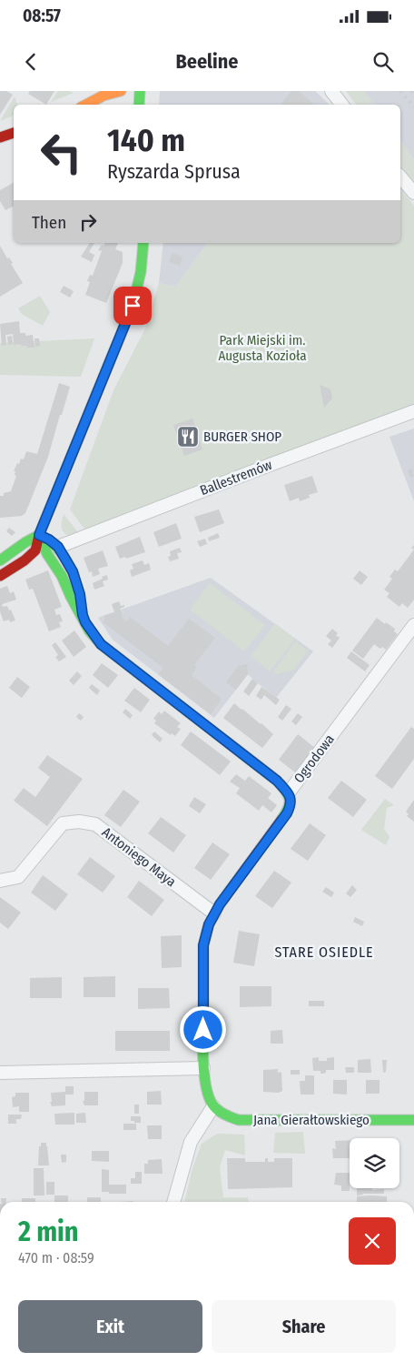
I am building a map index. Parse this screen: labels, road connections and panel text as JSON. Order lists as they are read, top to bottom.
{
  "streets": {
    "street": [
      "Ballestremów",
      "Ogrodowa",
      "Antoniego Maya",
      "Jana Gierałtowskiego"
    ]
  },
  "crossings": [
    ["Ogrodowa", "Antoniego Maya"],
    ["Ogrodowa", "Jana Gierałtowskiego"]
  ],
  "districts": ["STARE OSIEDLE"],
  "parks": ["Park Miejski im. Augusta Kozioła"],
  "places": {
    "restaurant": ["BURGER SHOP"]
  },
  "page": {
    "status": "08:57",
    "header": "Beeline",
    "turn": ["140 m", "Ryszarda Sprusa"],
    "then": "Then",
    "heading": ["2 min", "470 m · 08:59"],
    "buttons": ["Exit", "Share"]
  }
}
